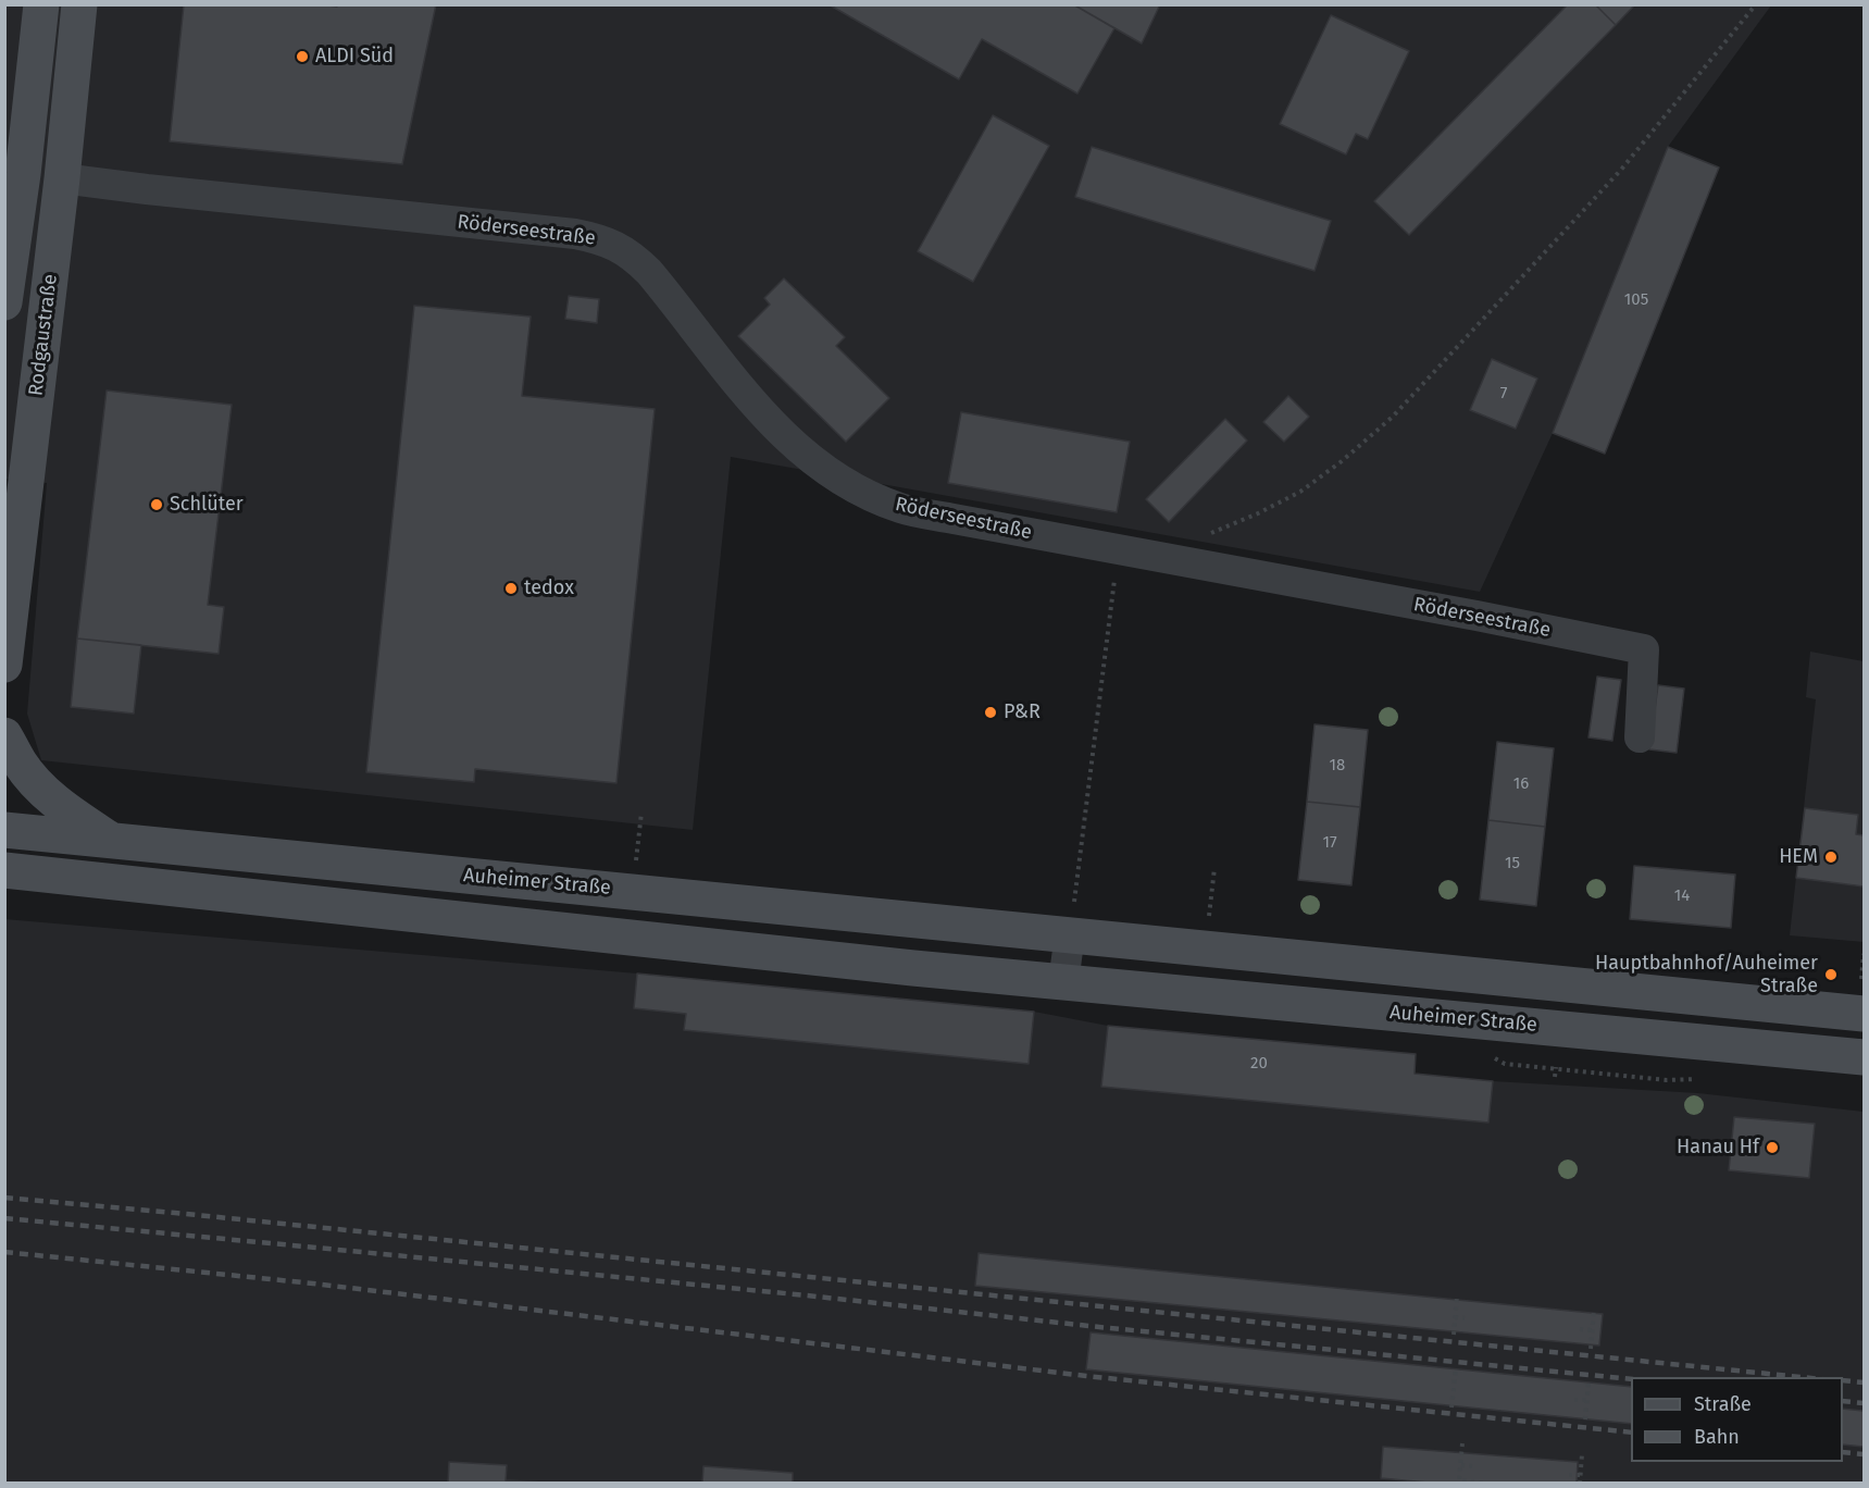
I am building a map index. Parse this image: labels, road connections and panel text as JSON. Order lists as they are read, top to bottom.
{
  "streets": {
    "main road": ["Rodgaustraße", "Auheimer Straße"],
    "street": ["Röderseestraße"]
  },
  "crossings": [
    ["Röderseestraße", "Rodgaustraße"]
  ],
  "places": [
    "ALDI Süd",
    "Schlüter",
    "tedox",
    "P&R",
    "HEM",
    "Hauptbahnhof/Auheimer Straße",
    "Hanau Hf"
  ],
  "house_numbers": [
    "105",
    "7",
    "18",
    "16",
    "17",
    "15",
    "14",
    "20"
  ],
  "legend": ["Straße", "Bahn"]
}
